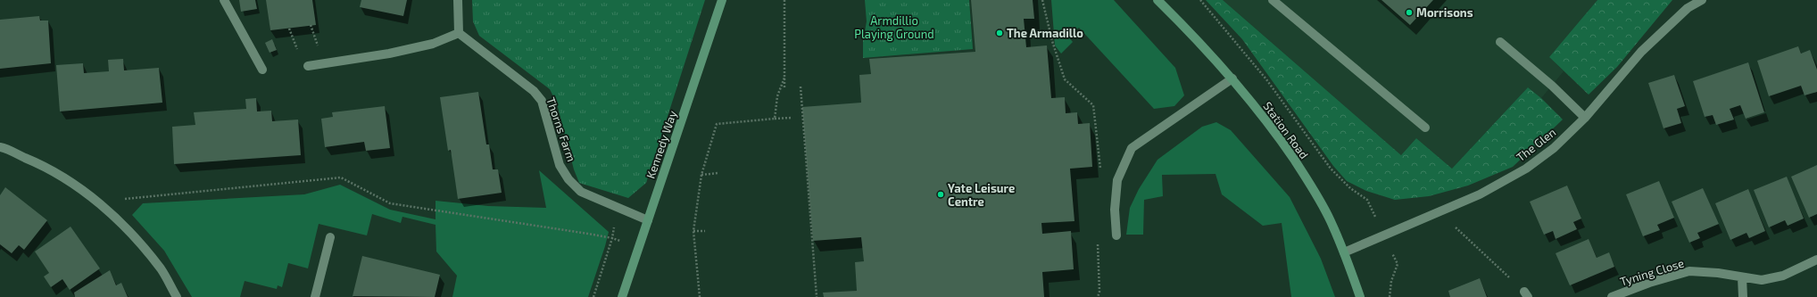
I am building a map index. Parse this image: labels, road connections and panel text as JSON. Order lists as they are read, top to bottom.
{
  "streets": {
    "main road": ["Station Road", "Kennedy Way"],
    "street": ["Thorns Farm", "The Glen", "Tyning Close"]
  },
  "crossings": [
    ["Thorns Farm", "Kennedy Way"],
    ["Station Road", "The Glen"]
  ],
  "parks": ["Armdillio Playing Ground"],
  "places": ["Morrisons", "The Armadillo", "Yate Leisure Centre"]
}
